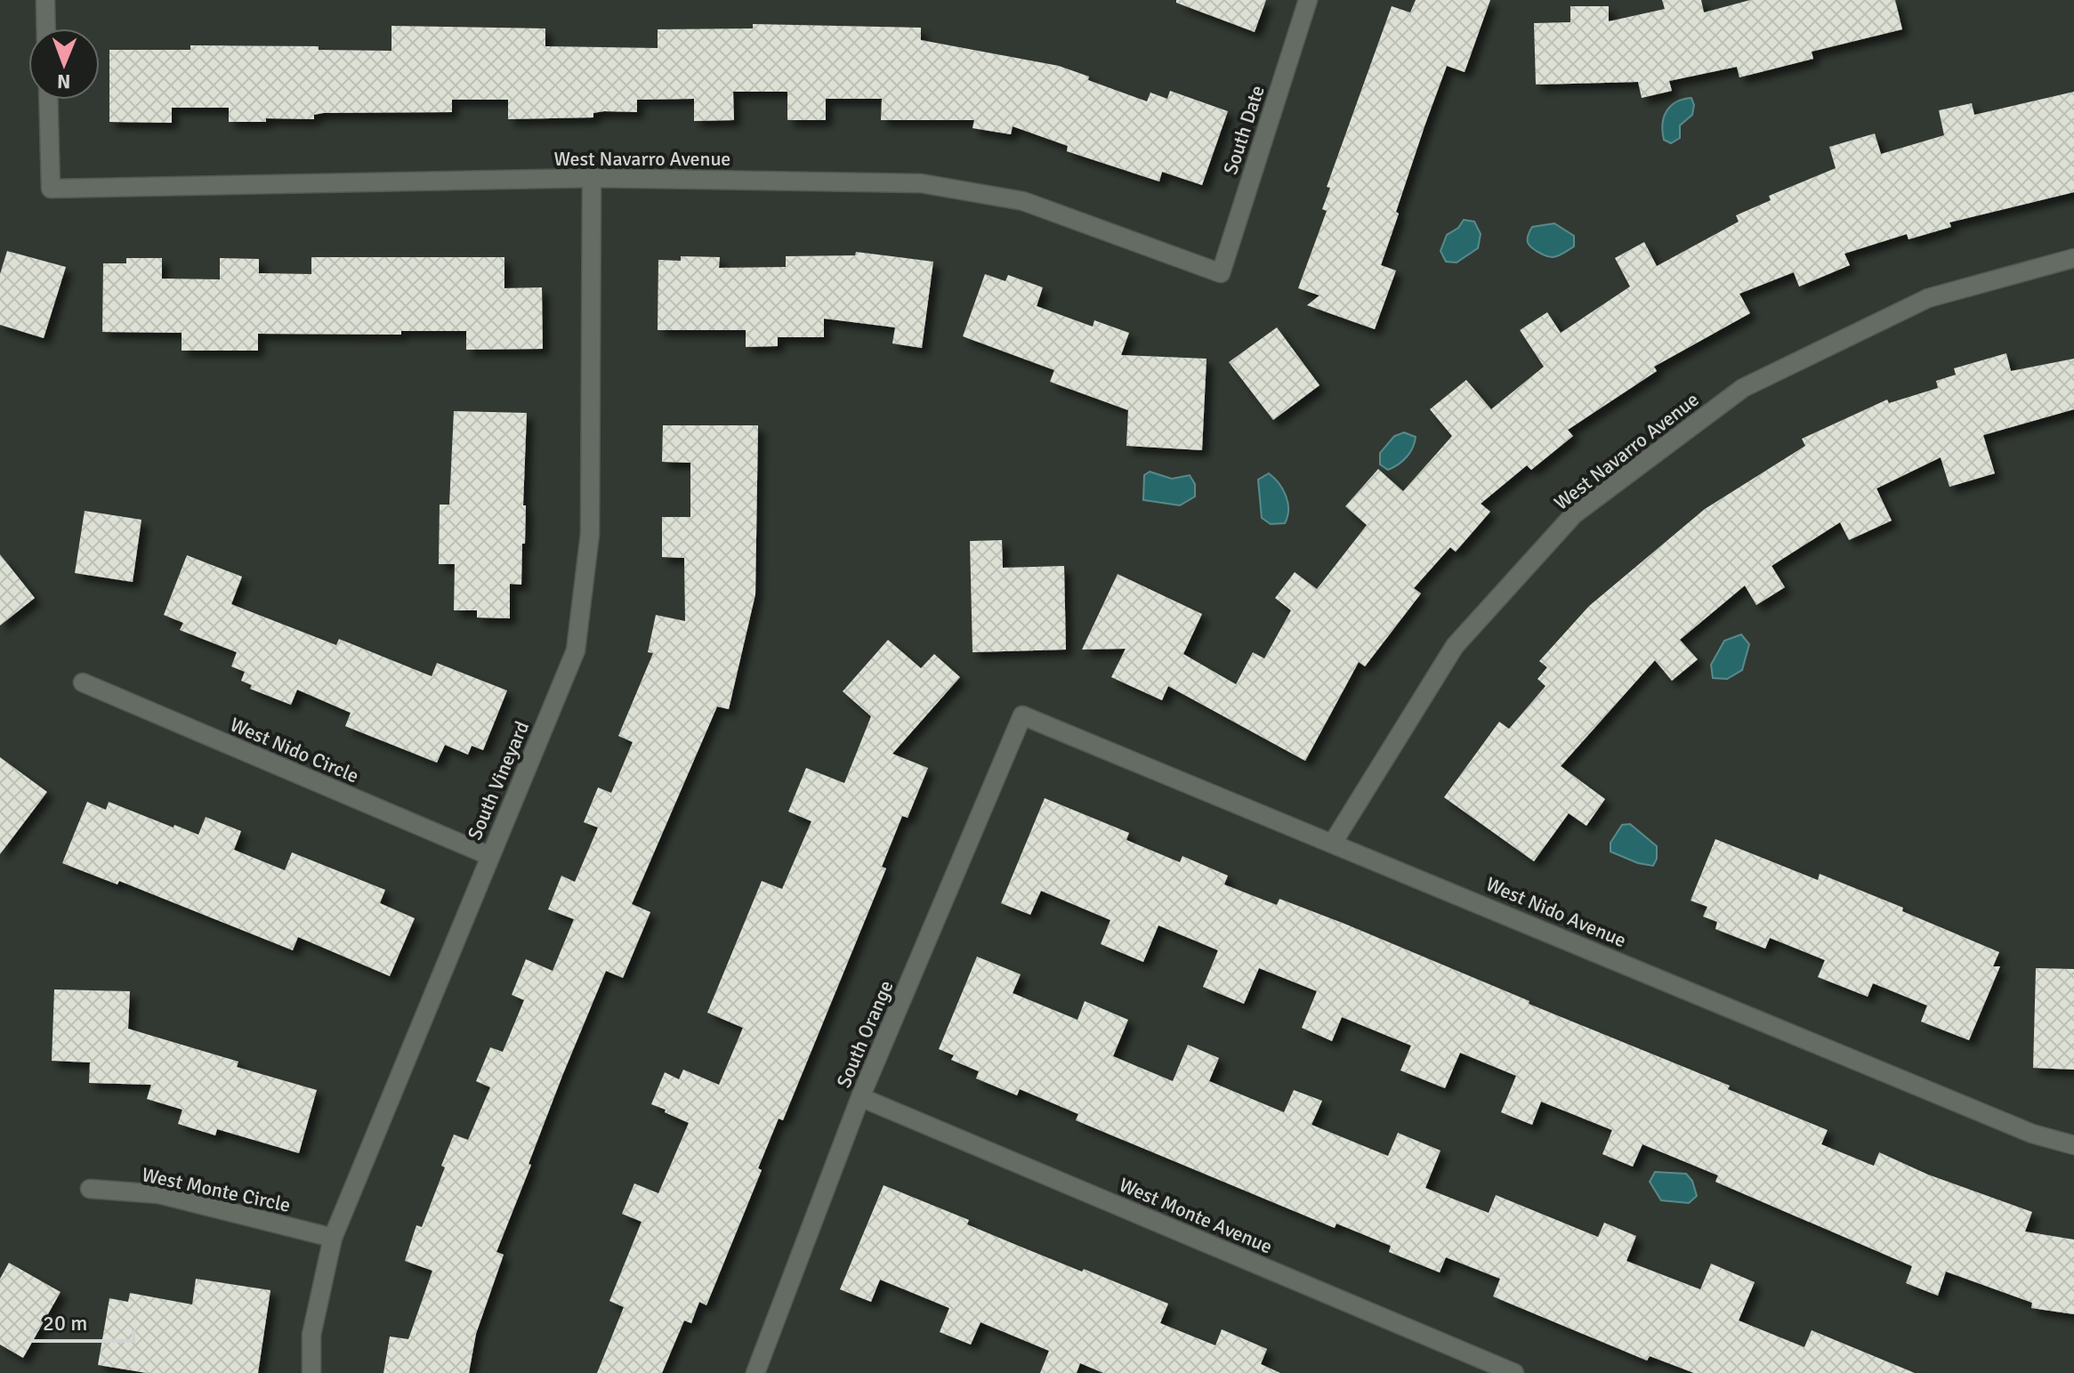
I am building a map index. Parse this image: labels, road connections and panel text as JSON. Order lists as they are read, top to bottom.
{
  "streets": {
    "street": [
      "South Date",
      "West Navarro Avenue",
      "West Nido Circle",
      "South Vineyard",
      "West Nido Avenue",
      "South Orange",
      "West Monte Circle",
      "West Monte Avenue"
    ]
  },
  "crossings": [
    ["South Date", "West Navarro Avenue"],
    ["West Navarro Avenue", "South Vineyard"],
    ["West Navarro Avenue", "West Nido Avenue"],
    ["West Nido Circle", "South Vineyard"],
    ["South Vineyard", "West Monte Circle"],
    ["West Nido Avenue", "South Orange"],
    ["South Orange", "West Monte Avenue"]
  ],
  "scale_bar": "20 m",
  "north": "bottom"
}
